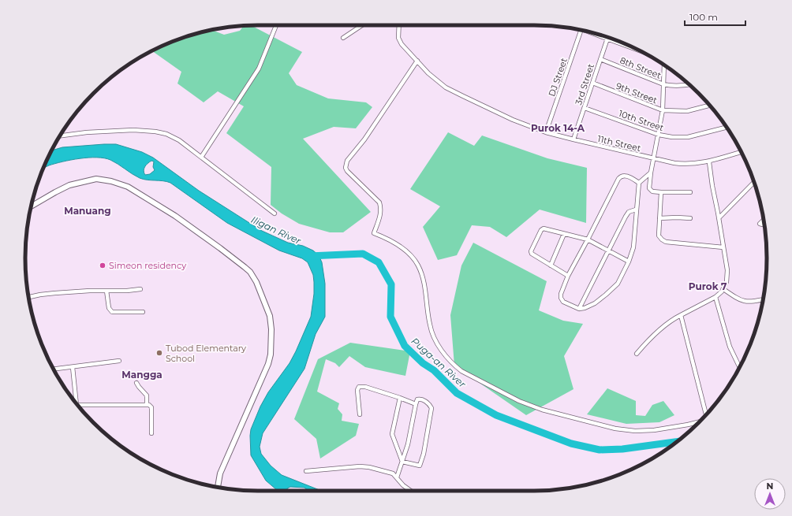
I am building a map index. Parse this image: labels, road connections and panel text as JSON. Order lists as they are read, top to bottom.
{
  "streets": {
    "street": [
      "8th Street",
      "DJ Street",
      "3rd Street",
      "9th Street",
      "10th Street",
      "11th Street"
    ]
  },
  "crossings": [
    ["8th Street", "3rd Street"],
    ["DJ Street", "11th Street"],
    ["3rd Street", "9th Street"],
    ["3rd Street", "10th Street"],
    ["3rd Street", "11th Street"]
  ],
  "districts": [
    "Purok 14-A",
    "Manuang",
    "Purok 7",
    "Mangga"
  ],
  "water": ["Iligan River", "Puga-an River"],
  "places": ["Simeon residency", "Tubod Elementary School"],
  "scale_bar": "100 m",
  "north": "top"
}
